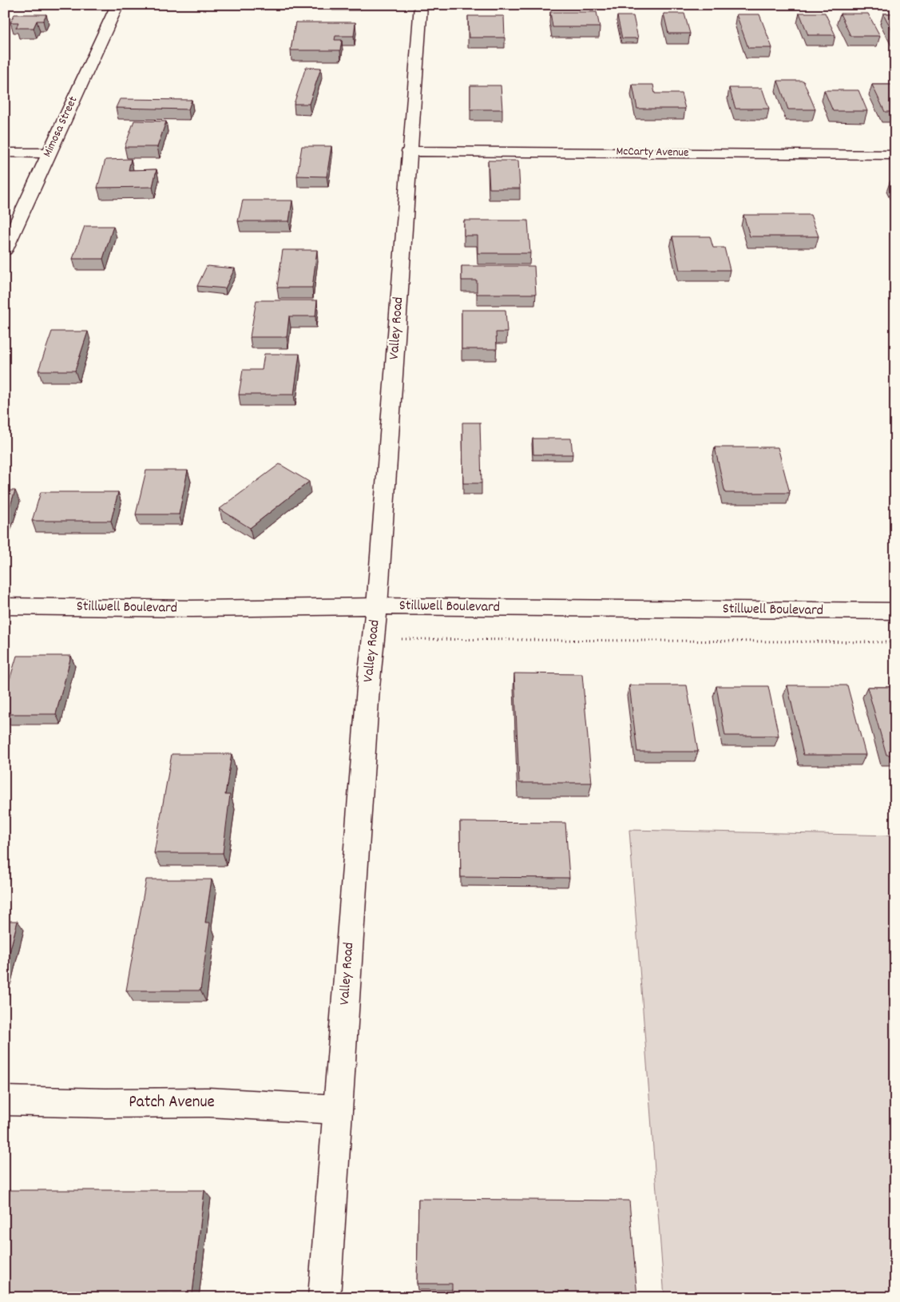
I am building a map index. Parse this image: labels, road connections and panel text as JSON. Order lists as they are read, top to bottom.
{
  "streets": {
    "street": [
      "Mimosa Street",
      "McCarty Avenue",
      "Valley Road",
      "Stillwell Boulevard",
      "Patch Avenue"
    ]
  },
  "crossings": [
    ["McCarty Avenue", "Valley Road"],
    ["Valley Road", "Stillwell Boulevard"],
    ["Valley Road", "Patch Avenue"]
  ]
}
